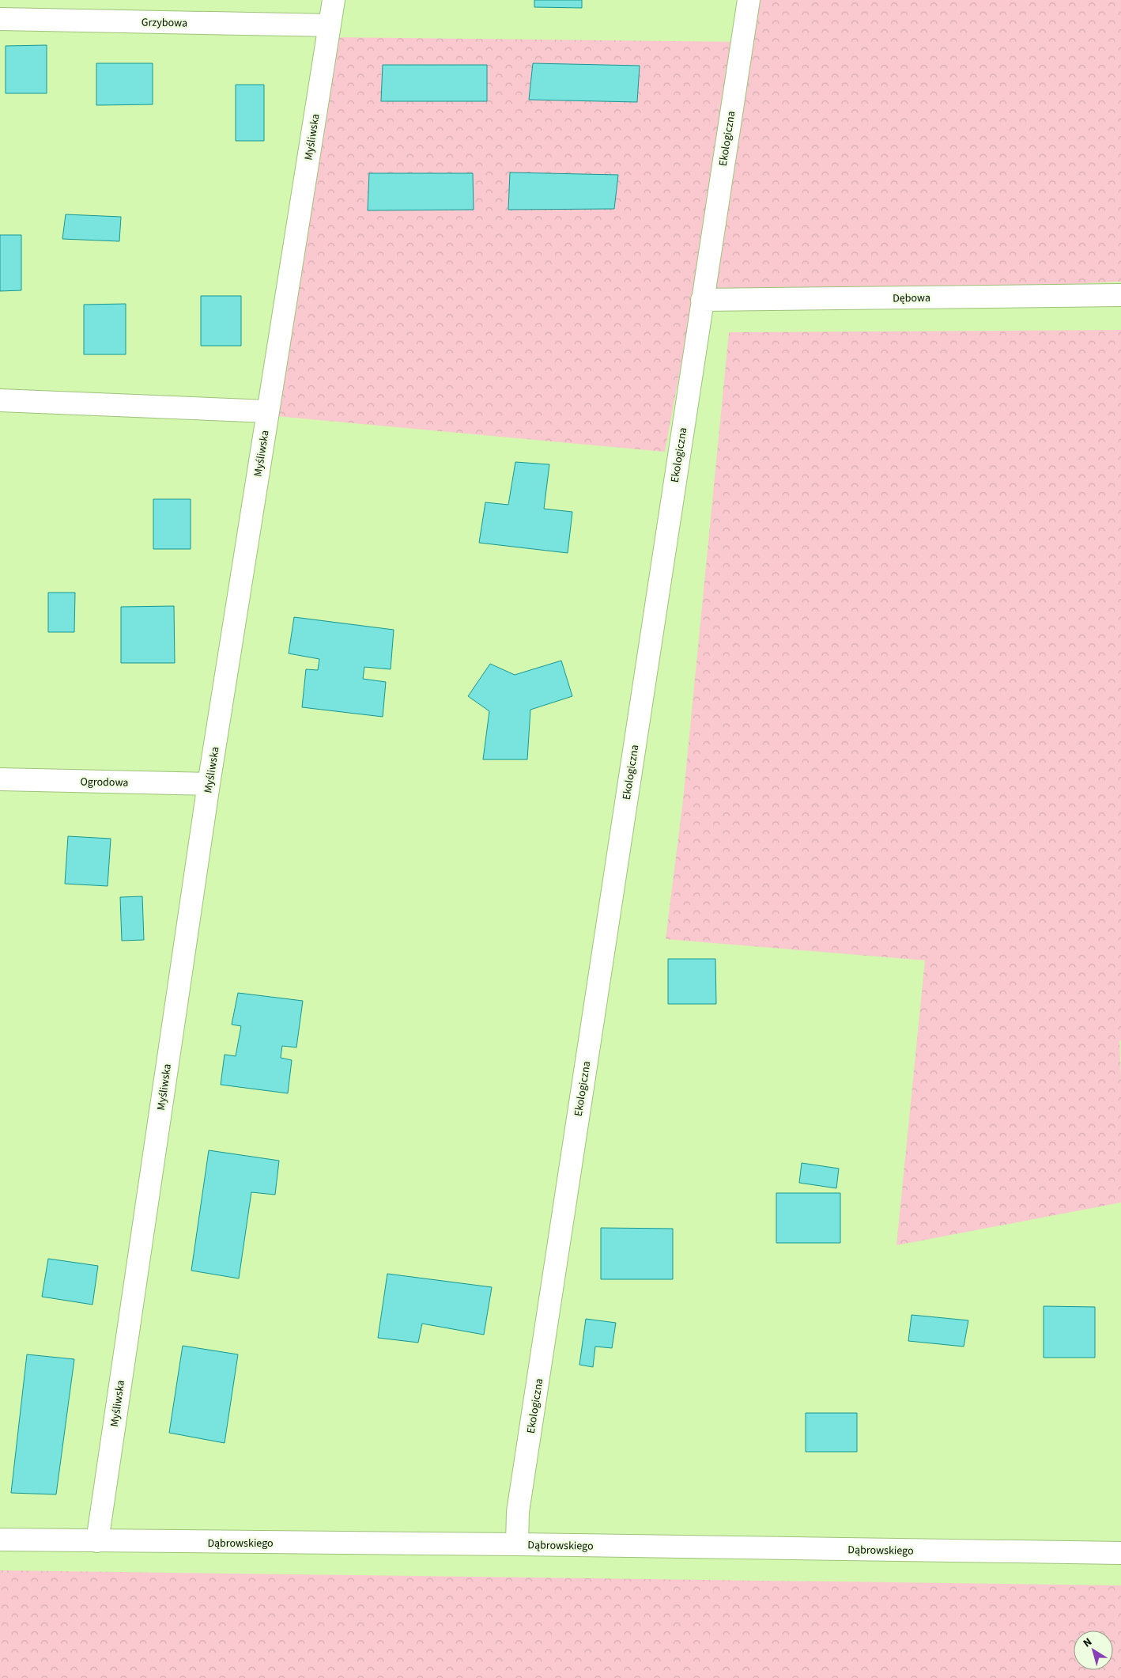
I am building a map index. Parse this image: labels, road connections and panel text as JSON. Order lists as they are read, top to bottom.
{
  "streets": {
    "street": [
      "Grzybowa",
      "Myśliwska",
      "Ekologiczna",
      "Dębowa",
      "Ogrodowa",
      "Dąbrowskiego"
    ]
  },
  "crossings": [
    ["Grzybowa", "Myśliwska"],
    ["Myśliwska", "Ogrodowa"],
    ["Myśliwska", "Dąbrowskiego"],
    ["Ekologiczna", "Dębowa"],
    ["Ekologiczna", "Dąbrowskiego"]
  ],
  "north": "top left"
}
